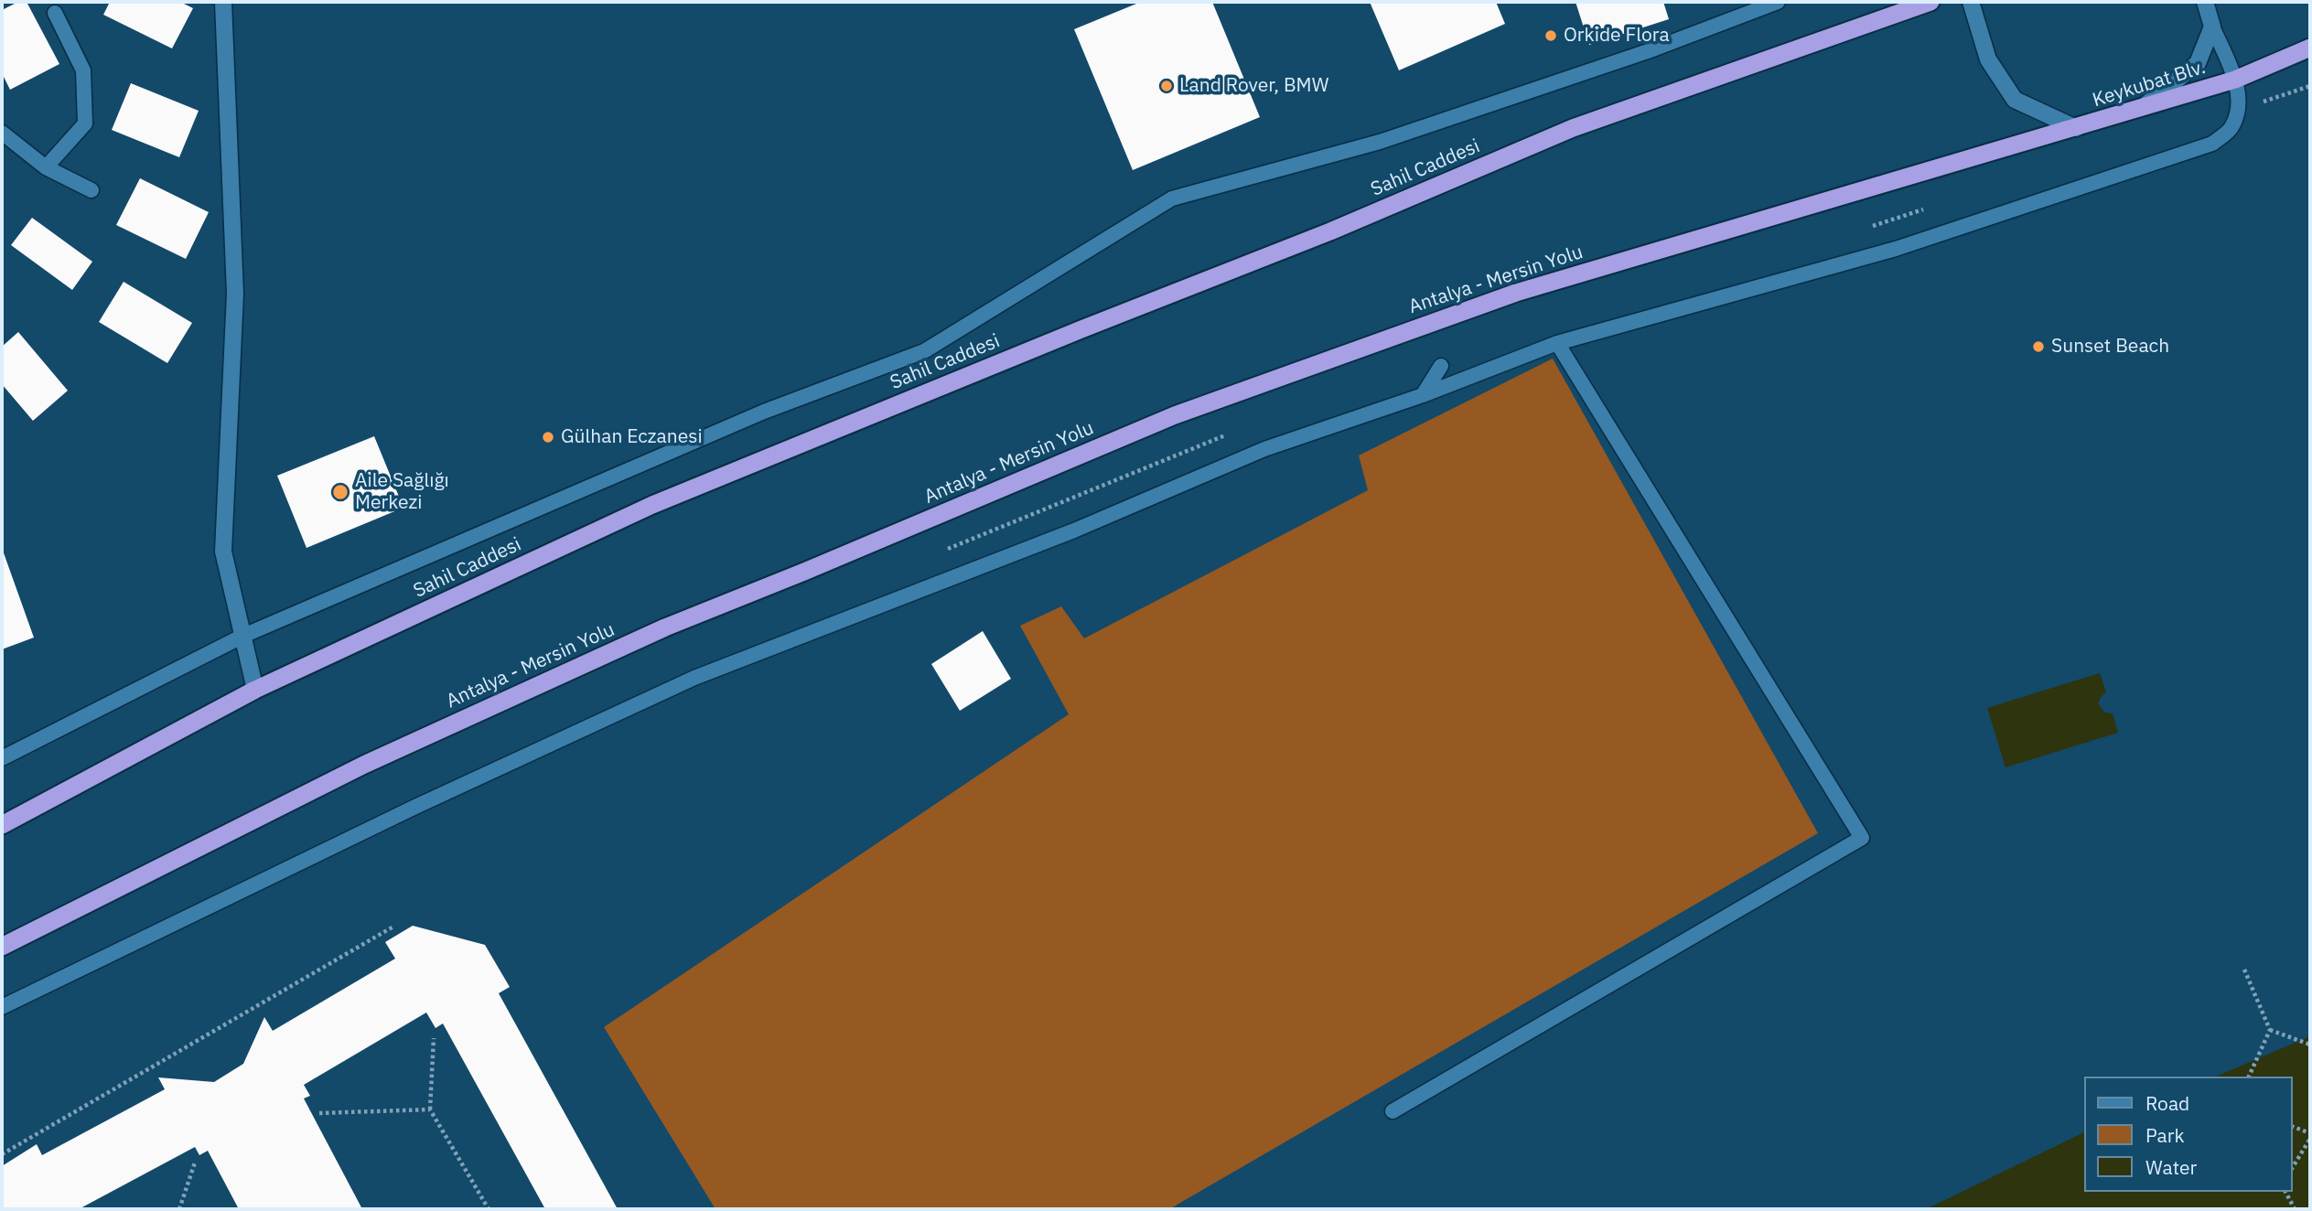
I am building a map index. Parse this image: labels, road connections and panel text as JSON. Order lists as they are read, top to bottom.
{
  "streets": {
    "highway": ["Keykubat Blv.", "Sahil Caddesi", "Antalya - Mersin Yolu"]
  },
  "crossings": [
    ["Keykubat Blv.", "Antalya - Mersin Yolu"]
  ],
  "places": [
    "Orkide Flora",
    "Land Rover, BMW",
    "Sunset Beach",
    "Gülhan Eczanesi",
    "Aile Sağlığı Merkezi"
  ],
  "legend": ["Road", "Park", "Water"]
}
